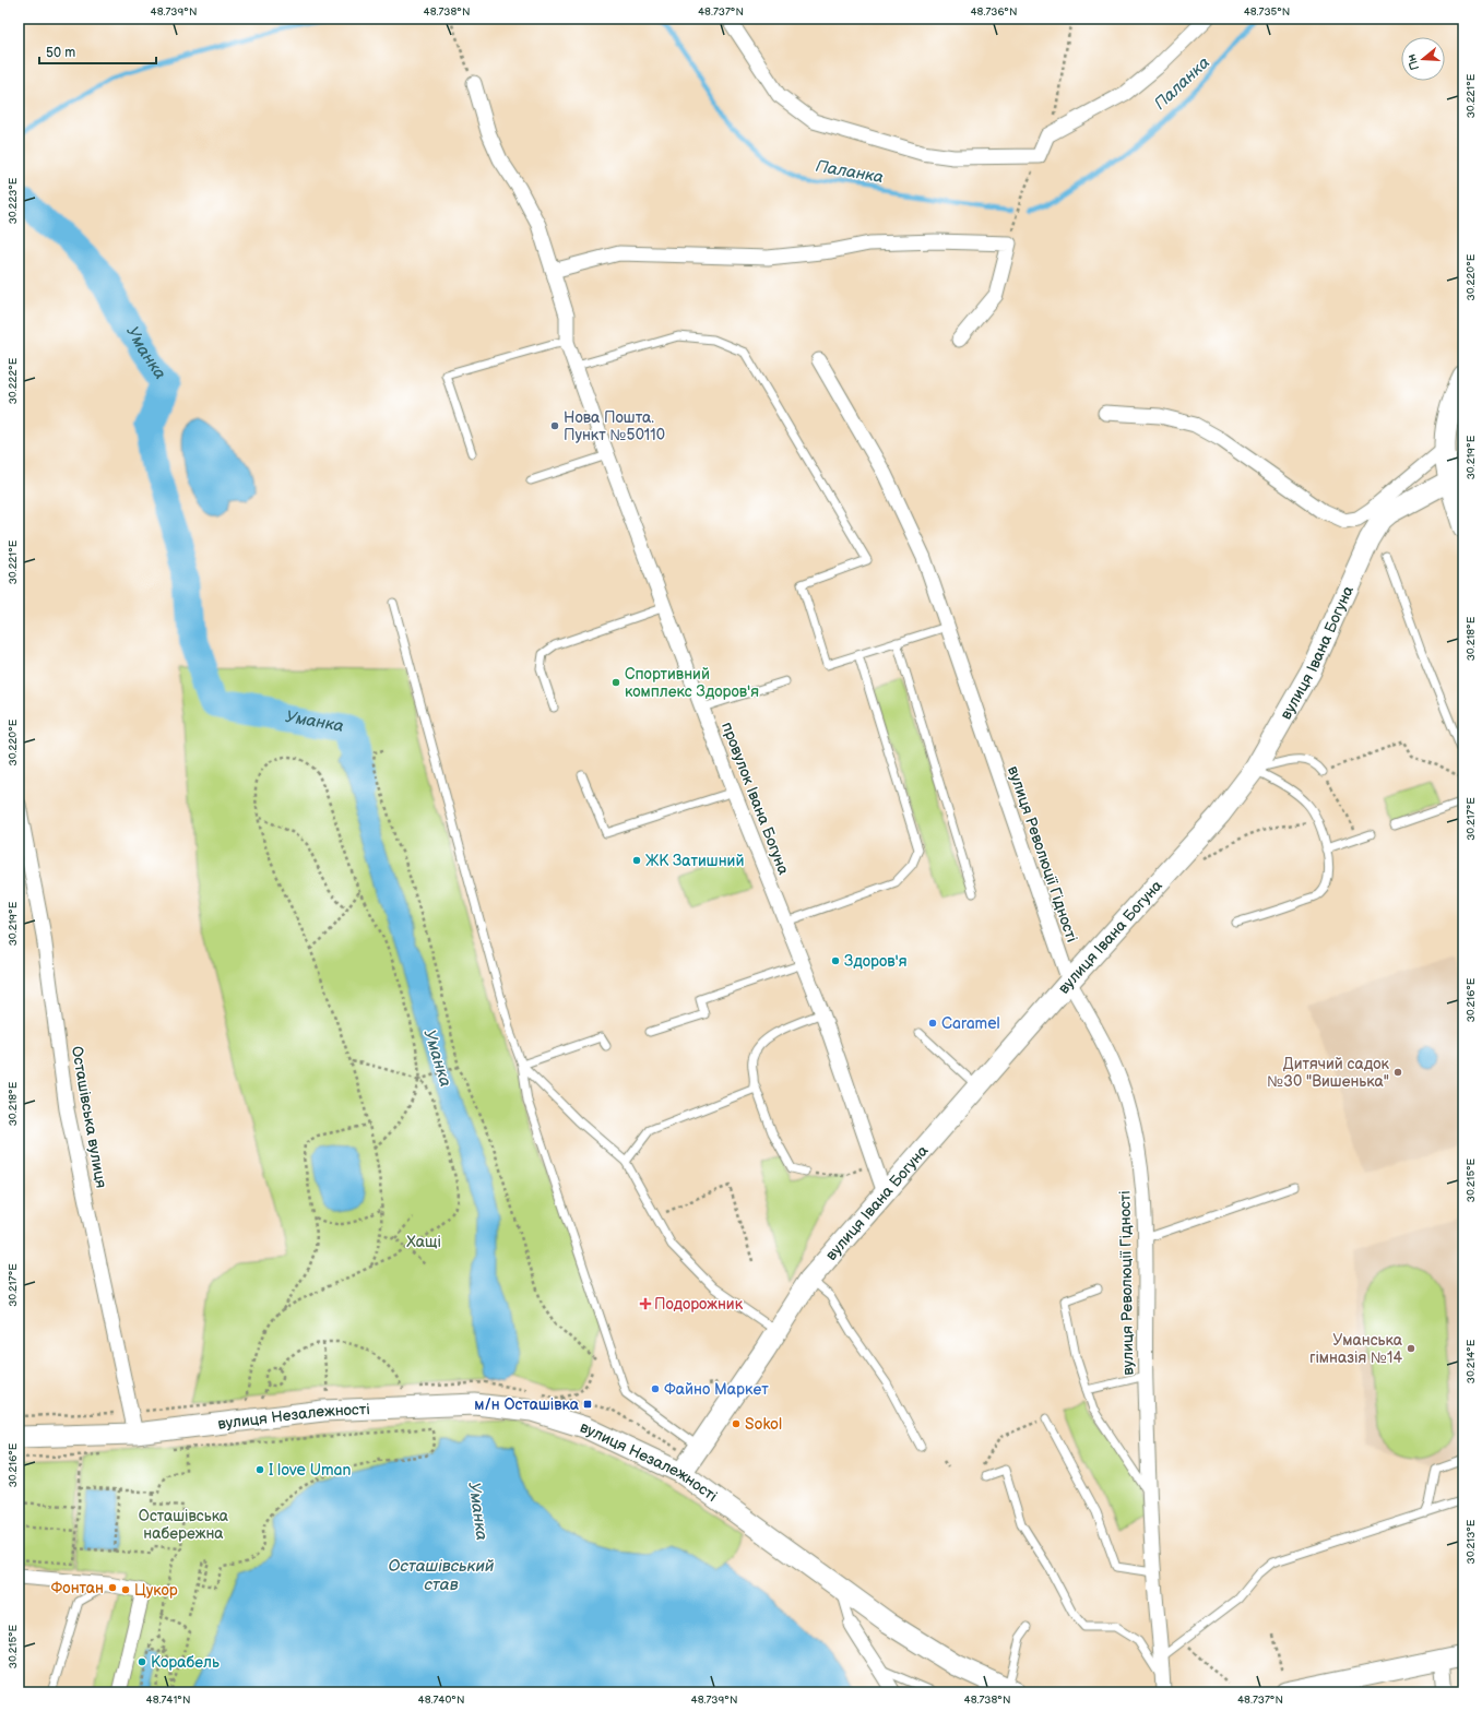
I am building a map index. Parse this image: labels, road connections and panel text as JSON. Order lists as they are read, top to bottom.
{
  "streets": {
    "main road": ["вулиця Івана Богуна", "вулиця Незалежності"],
    "street": ["провулок Івана Богуна", "вулиця Революції Гідності", "Осташівська вулиця"]
  },
  "crossings": [
    ["вулиця Івана Богуна", "провулок Івана Богуна"],
    ["вулиця Івана Богуна", "вулиця Революції Гідності"],
    ["вулиця Івана Богуна", "вулиця Незалежності"],
    ["Осташівська вулиця", "вулиця Незалежності"]
  ],
  "water": ["Паланка", "Уманка", "Осташівський став"],
  "parks": ["Хащі", "Осташівська набережна"],
  "places": {
    "other": [
      "Нова Пошта. Пункт №50110",
      "Спортивний комплекс Здоров'я",
      "ЖК Затишний",
      "Здоров'я",
      "Caramel",
      "Дитячий садок №30 \"Вишенька\"",
      "Уманська гімназія №14",
      "Файно Маркет",
      "Sokol",
      "I love Uman",
      "Фонтан",
      "Цукор",
      "Корабель"
    ],
    "health": ["Подорожник"],
    "transit": ["м/н Осташівка"]
  },
  "scale_bar": "50 m",
  "north": "left",
  "coordinates": [
    "48.739°N",
    "48.738°N",
    "48.737°N",
    "48.736°N",
    "48.735°N",
    "30.221°E",
    "30.223°E",
    "30.220°E",
    "30.222°E",
    "30.219°E",
    "30.218°E",
    "30.217°E",
    "30.216°E",
    "30.215°E",
    "30.214°E",
    "30.213°E",
    "48.741°N",
    "48.740°N"
  ]
}
